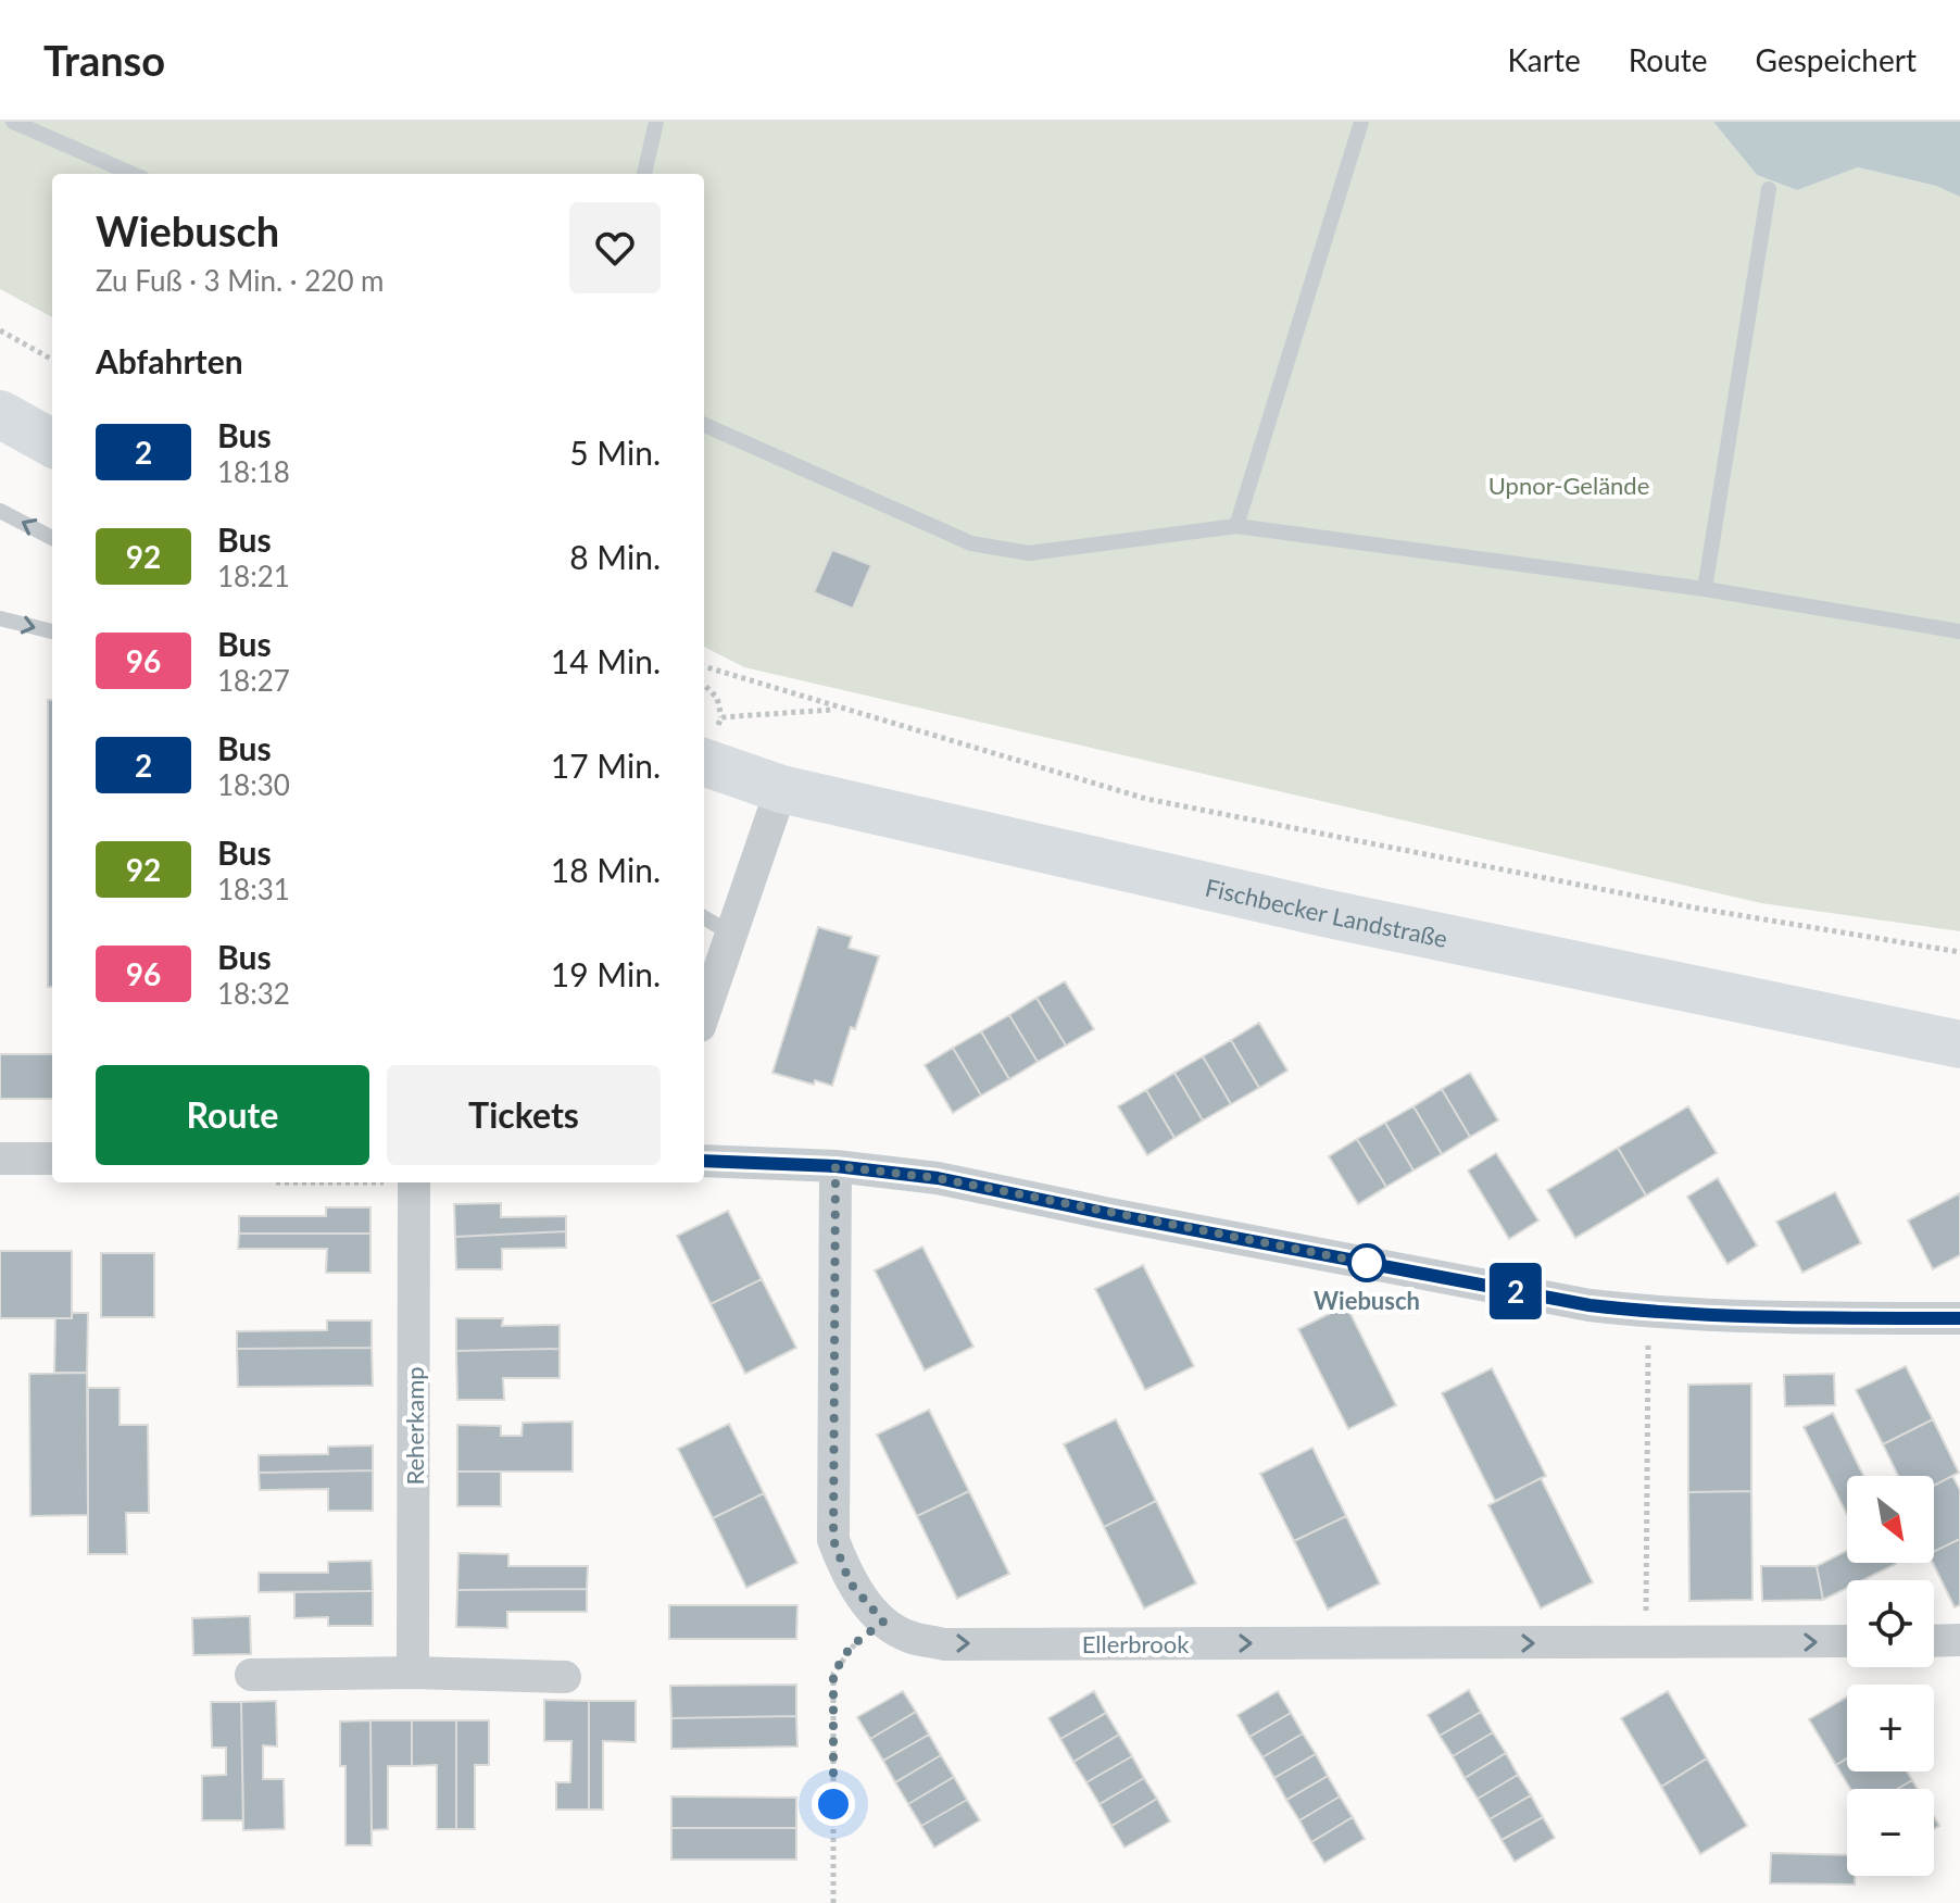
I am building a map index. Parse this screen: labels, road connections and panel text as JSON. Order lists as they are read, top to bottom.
{
  "streets": {
    "main road": ["Fischbecker Landstraße"],
    "street": ["Reherkamp", "Ellerbrook"]
  },
  "one_way": ["Ellerbrook"],
  "parks": ["Upnor-Gelände"],
  "places": ["Wiebusch"],
  "lines": ["bus line 2"],
  "north": "bottom right",
  "page": {
    "header": "Transo",
    "nav": ["Karte", "Route", "Gespeichert"],
    "on_map": "2",
    "heading": [
      ["Wiebusch", "Zu Fuß · 3 Min. · 220 m"],
      "Abfahrten"
    ],
    "list": [
      {
        "mark": "2",
        "name": "Bus",
        "note": "18:18",
        "value": "5 Min."
      },
      {
        "mark": "92",
        "name": "Bus",
        "note": "18:21",
        "value": "8 Min."
      },
      {
        "mark": "96",
        "name": "Bus",
        "note": "18:27",
        "value": "14 Min."
      },
      {
        "mark": "2",
        "name": "Bus",
        "note": "18:30",
        "value": "17 Min."
      },
      {
        "mark": "92",
        "name": "Bus",
        "note": "18:31",
        "value": "18 Min."
      },
      {
        "mark": "96",
        "name": "Bus",
        "note": "18:32",
        "value": "19 Min."
      }
    ],
    "buttons": ["Route", "Tickets"],
    "map_buttons": ["+", "−"]
  }
}
